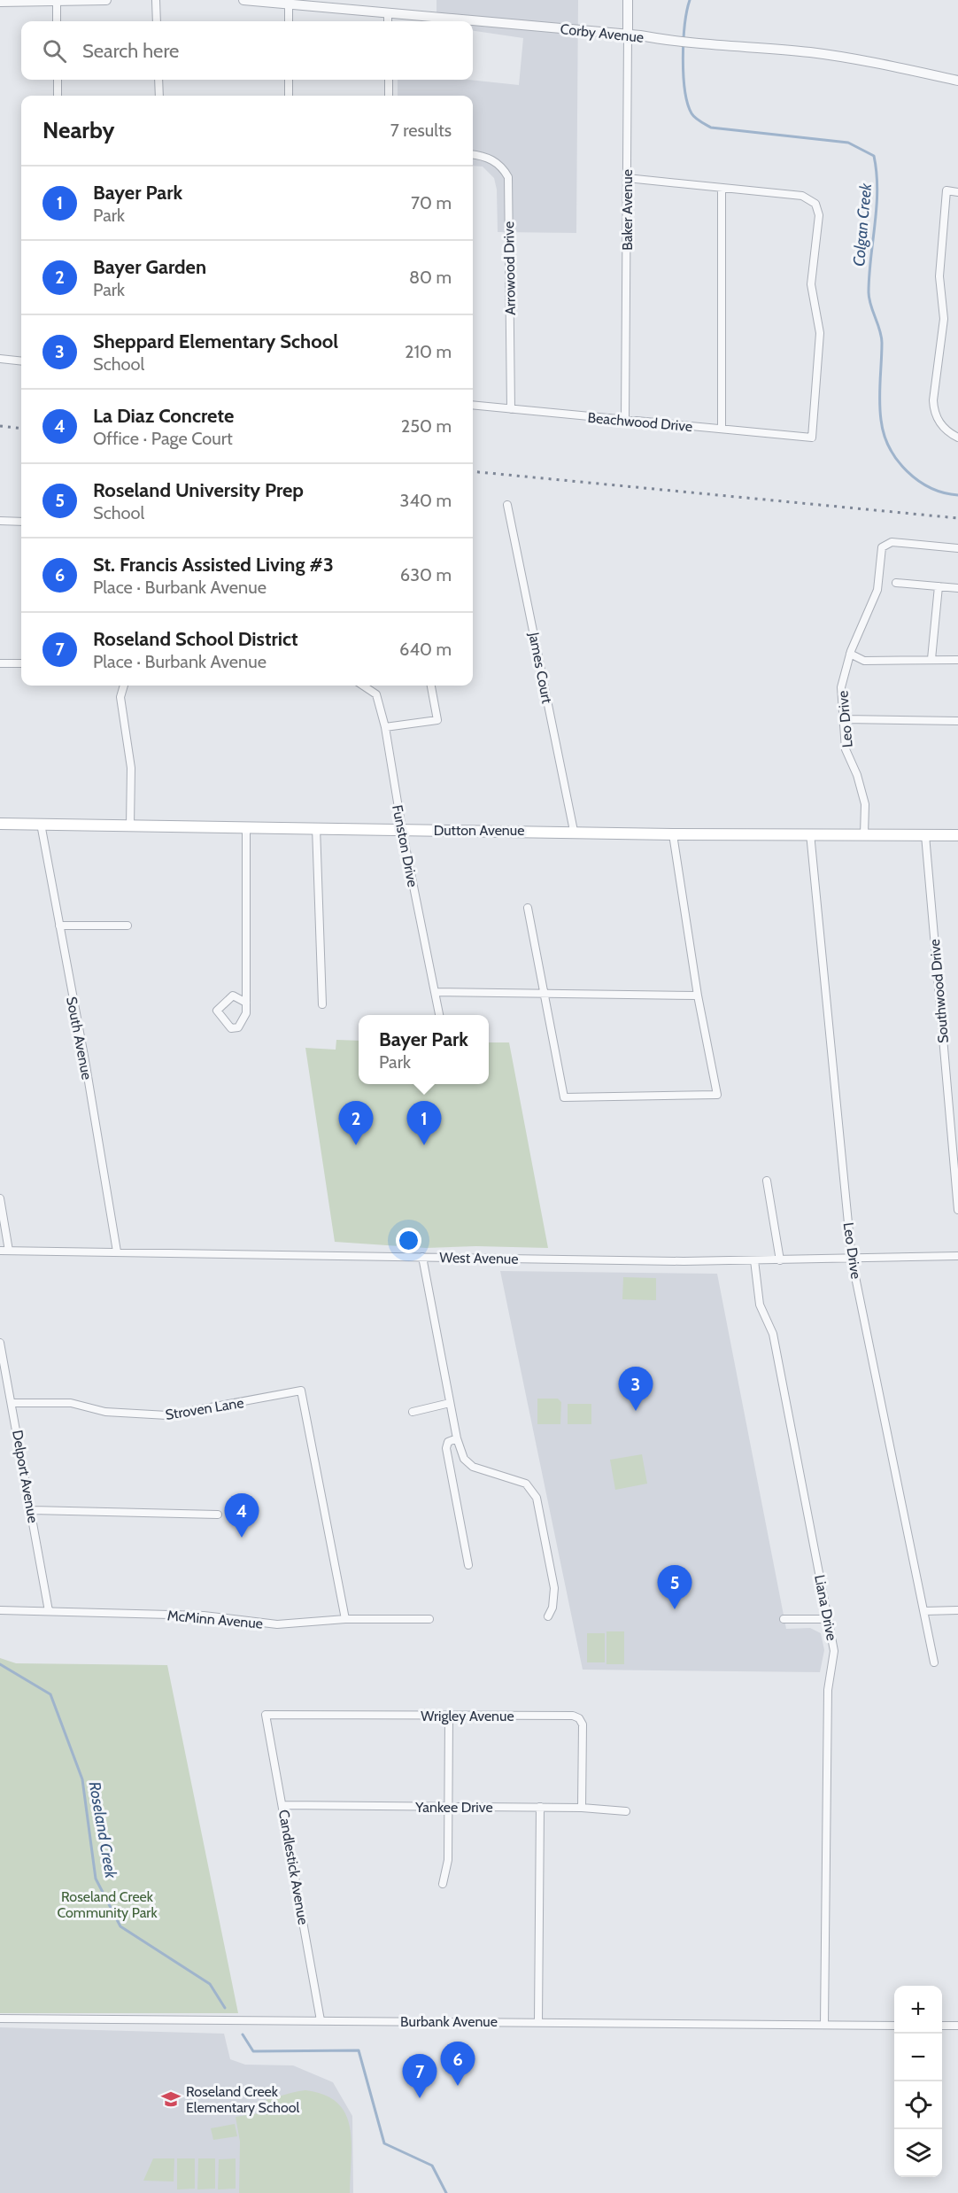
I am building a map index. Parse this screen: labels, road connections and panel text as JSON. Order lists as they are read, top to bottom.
{
  "streets": {
    "main road": ["Dutton Avenue"],
    "street": [
      "Corby Avenue",
      "Baker Avenue",
      "Arrowood Drive",
      "Beachwood Drive",
      "James Court",
      "Leo Drive",
      "Funston Drive",
      "Southwood Drive",
      "South Avenue",
      "West Avenue",
      "Stroven Lane",
      "Delport Avenue",
      "Liana Drive",
      "McMinn Avenue",
      "Wrigley Avenue",
      "Yankee Drive",
      "Candlestick Avenue",
      "Burbank Avenue"
    ]
  },
  "crossings": [
    ["Corby Avenue", "Baker Avenue"],
    ["Baker Avenue", "Beachwood Drive"],
    ["Arrowood Drive", "Beachwood Drive"],
    ["James Court", "Dutton Avenue"],
    ["Leo Drive", "Dutton Avenue"],
    ["Leo Drive", "West Avenue"],
    ["Dutton Avenue", "Funston Drive"],
    ["Dutton Avenue", "Southwood Drive"],
    ["Dutton Avenue", "South Avenue"],
    ["South Avenue", "West Avenue"],
    ["West Avenue", "Liana Drive"],
    ["Stroven Lane", "Delport Avenue"],
    ["Stroven Lane", "McMinn Avenue"],
    ["Delport Avenue", "McMinn Avenue"],
    ["Liana Drive", "Burbank Avenue"],
    ["Wrigley Avenue", "Yankee Drive"],
    ["Wrigley Avenue", "Candlestick Avenue"],
    ["Yankee Drive", "Candlestick Avenue"],
    ["Candlestick Avenue", "Burbank Avenue"]
  ],
  "water": ["Colgan Creek", "Roseland Creek"],
  "parks": ["Roseland Creek Community Park"],
  "places": {
    "school or university": ["Roseland Creek Elementary School"]
  },
  "page": {
    "search": "Search here",
    "heading": ["Nearby", "7 results"],
    "list": [
      {
        "mark": "1",
        "name": "Bayer Park",
        "note": "Park",
        "value": "70 m"
      },
      {
        "mark": "2",
        "name": "Bayer Garden",
        "note": "Park",
        "value": "80 m"
      },
      {
        "mark": "3",
        "name": "Sheppard Elementary School",
        "note": "School",
        "value": "210 m"
      },
      {
        "mark": "4",
        "name": "La Diaz Concrete",
        "note": "Office · Page Court",
        "value": "250 m"
      },
      {
        "mark": "5",
        "name": "Roseland University Prep",
        "note": "School",
        "value": "340 m"
      },
      {
        "mark": "6",
        "name": "St. Francis Assisted Living #3",
        "note": "Place · Burbank Avenue",
        "value": "630 m"
      },
      {
        "mark": "7",
        "name": "Roseland School District",
        "note": "Place · Burbank Avenue",
        "value": "640 m"
      }
    ],
    "popup": ["Bayer Park", "Park"],
    "pins": [
      "1",
      "2",
      "3",
      "4",
      "5",
      "6",
      "7"
    ],
    "map_buttons": ["+", "−"]
  }
}
